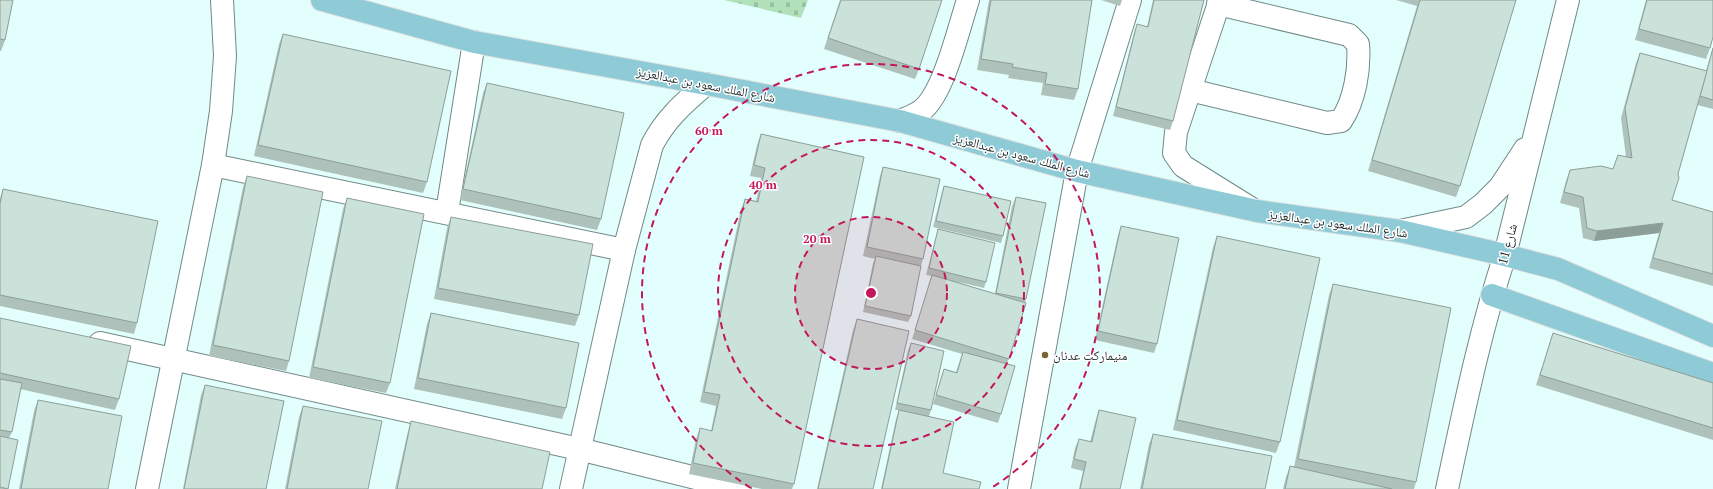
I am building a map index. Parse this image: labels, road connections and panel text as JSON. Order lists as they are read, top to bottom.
{
  "streets": {
    "main road": ["شارع الملك سعود بن عبدالعزيز"],
    "street": ["شارع 11"]
  },
  "crossings": [
    ["شارع الملك سعود بن عبدالعزيز", "شارع 11"]
  ],
  "places": ["منيماركت عدنان"],
  "rings": ["60 m", "40 m", "20 m"]
}
